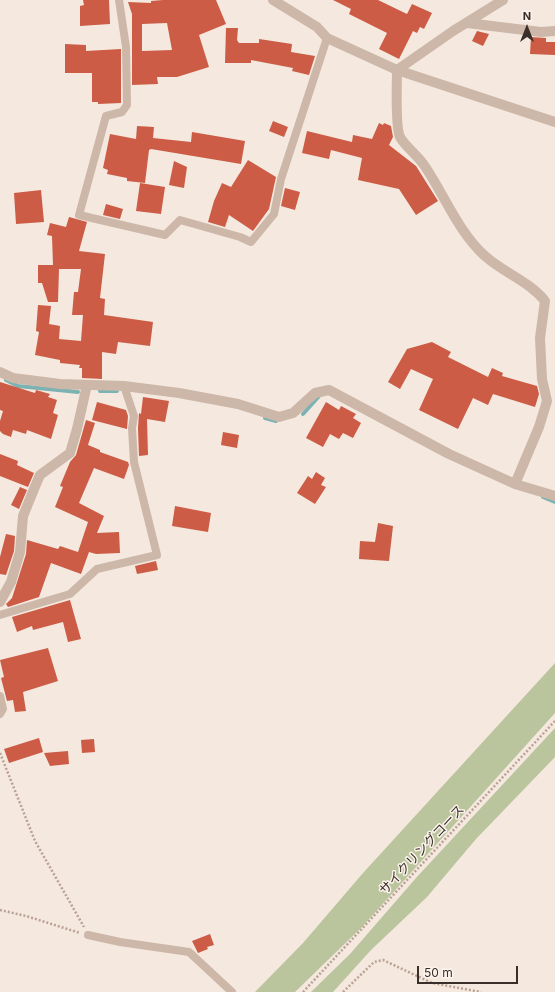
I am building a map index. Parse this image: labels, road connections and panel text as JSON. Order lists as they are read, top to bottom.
{
  "streets": {
    "path": ["サイクリングコース"]
  },
  "scale_bar": "50 m",
  "north": "top"
}
